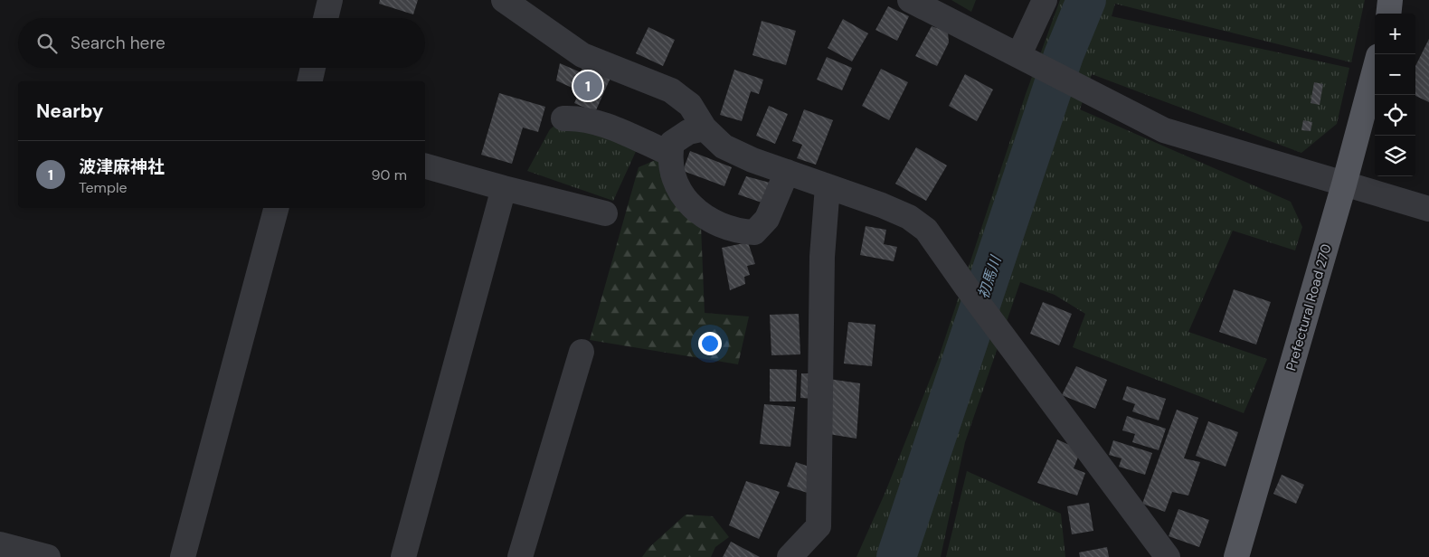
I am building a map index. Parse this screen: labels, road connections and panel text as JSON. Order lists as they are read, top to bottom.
{
  "streets": {
    "main road": ["Prefectural Road 270"]
  },
  "water": ["初馬川"],
  "page": {
    "map_buttons": ["+", "−"],
    "search": "Search here",
    "pins": "1",
    "heading": "Nearby",
    "list": [
      {
        "mark": "1",
        "name": "波津麻神社",
        "note": "Temple",
        "value": "90 m"
      }
    ]
  }
}
